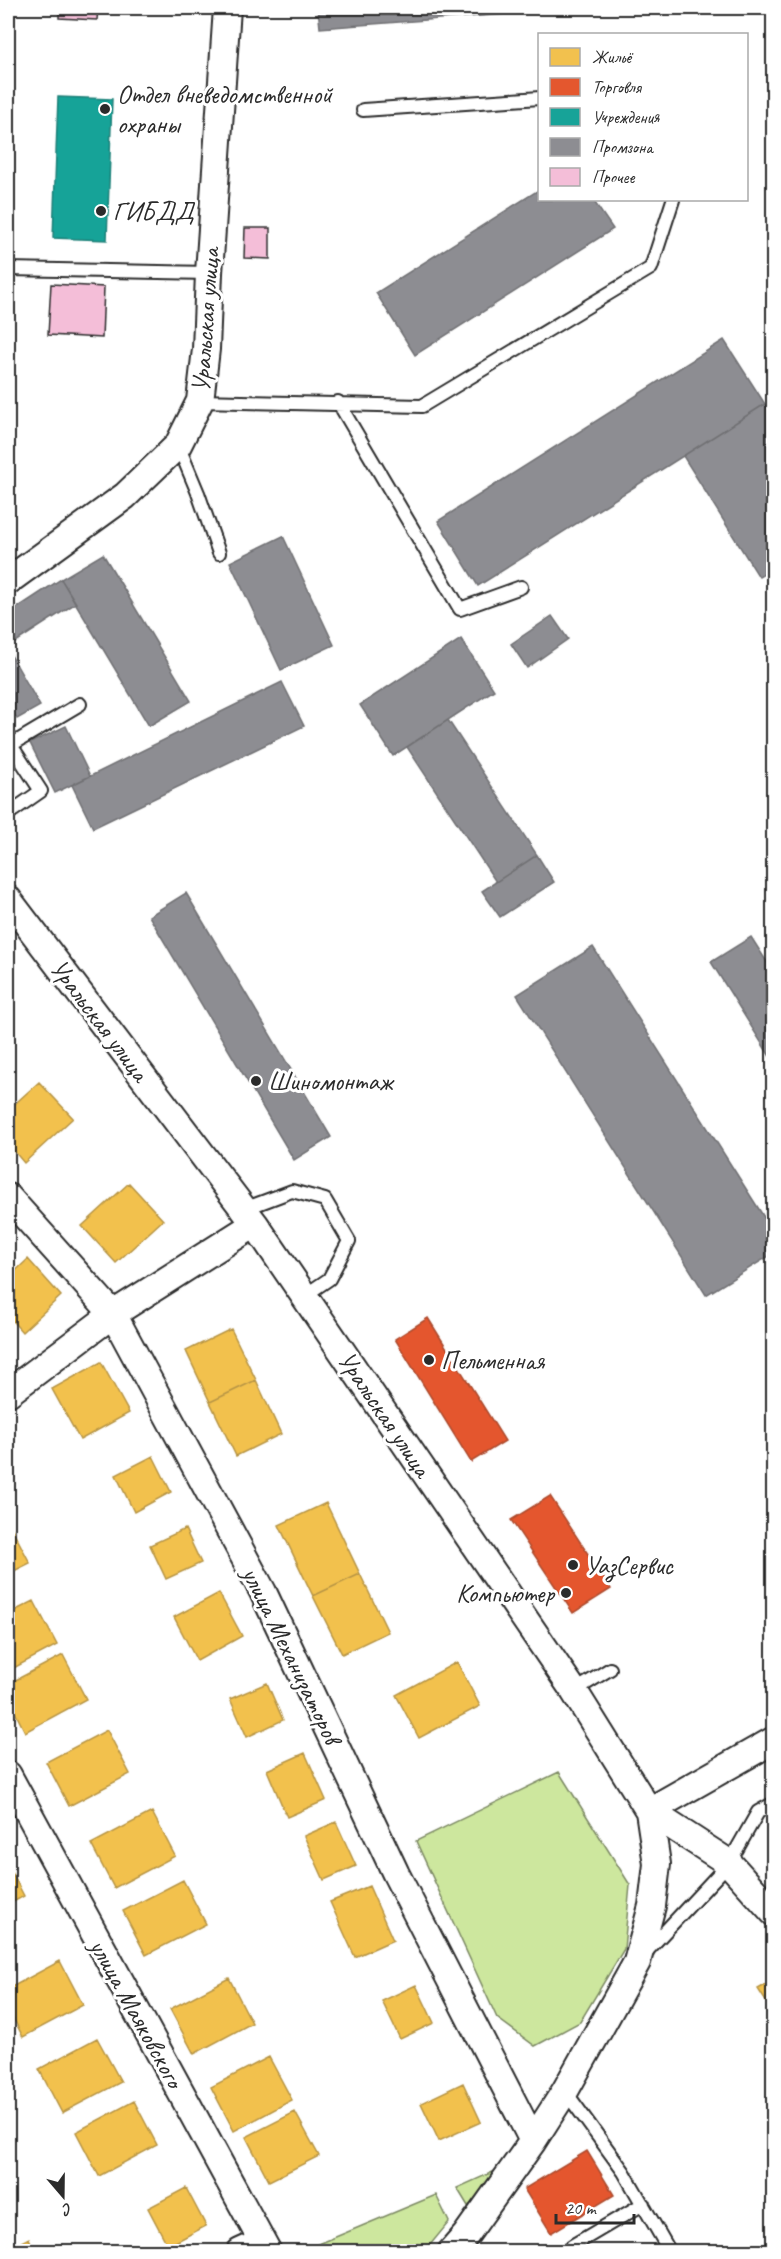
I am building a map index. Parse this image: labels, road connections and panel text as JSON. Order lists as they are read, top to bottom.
{
  "streets": {
    "street": ["Уральская улица", "улица Механизаторов", "улица Маяковского"]
  },
  "places": [
    "Отдел вневедомственной охраны",
    "ГИБДД",
    "Шиномонтаж",
    "Пельменная",
    "УазСервис",
    "Компьютер"
  ],
  "legend": [
    "Жильё",
    "Торговля",
    "Учреждения",
    "Промзона",
    "Прочее"
  ],
  "scale_bar": "20 m",
  "north": "bottom"
}
